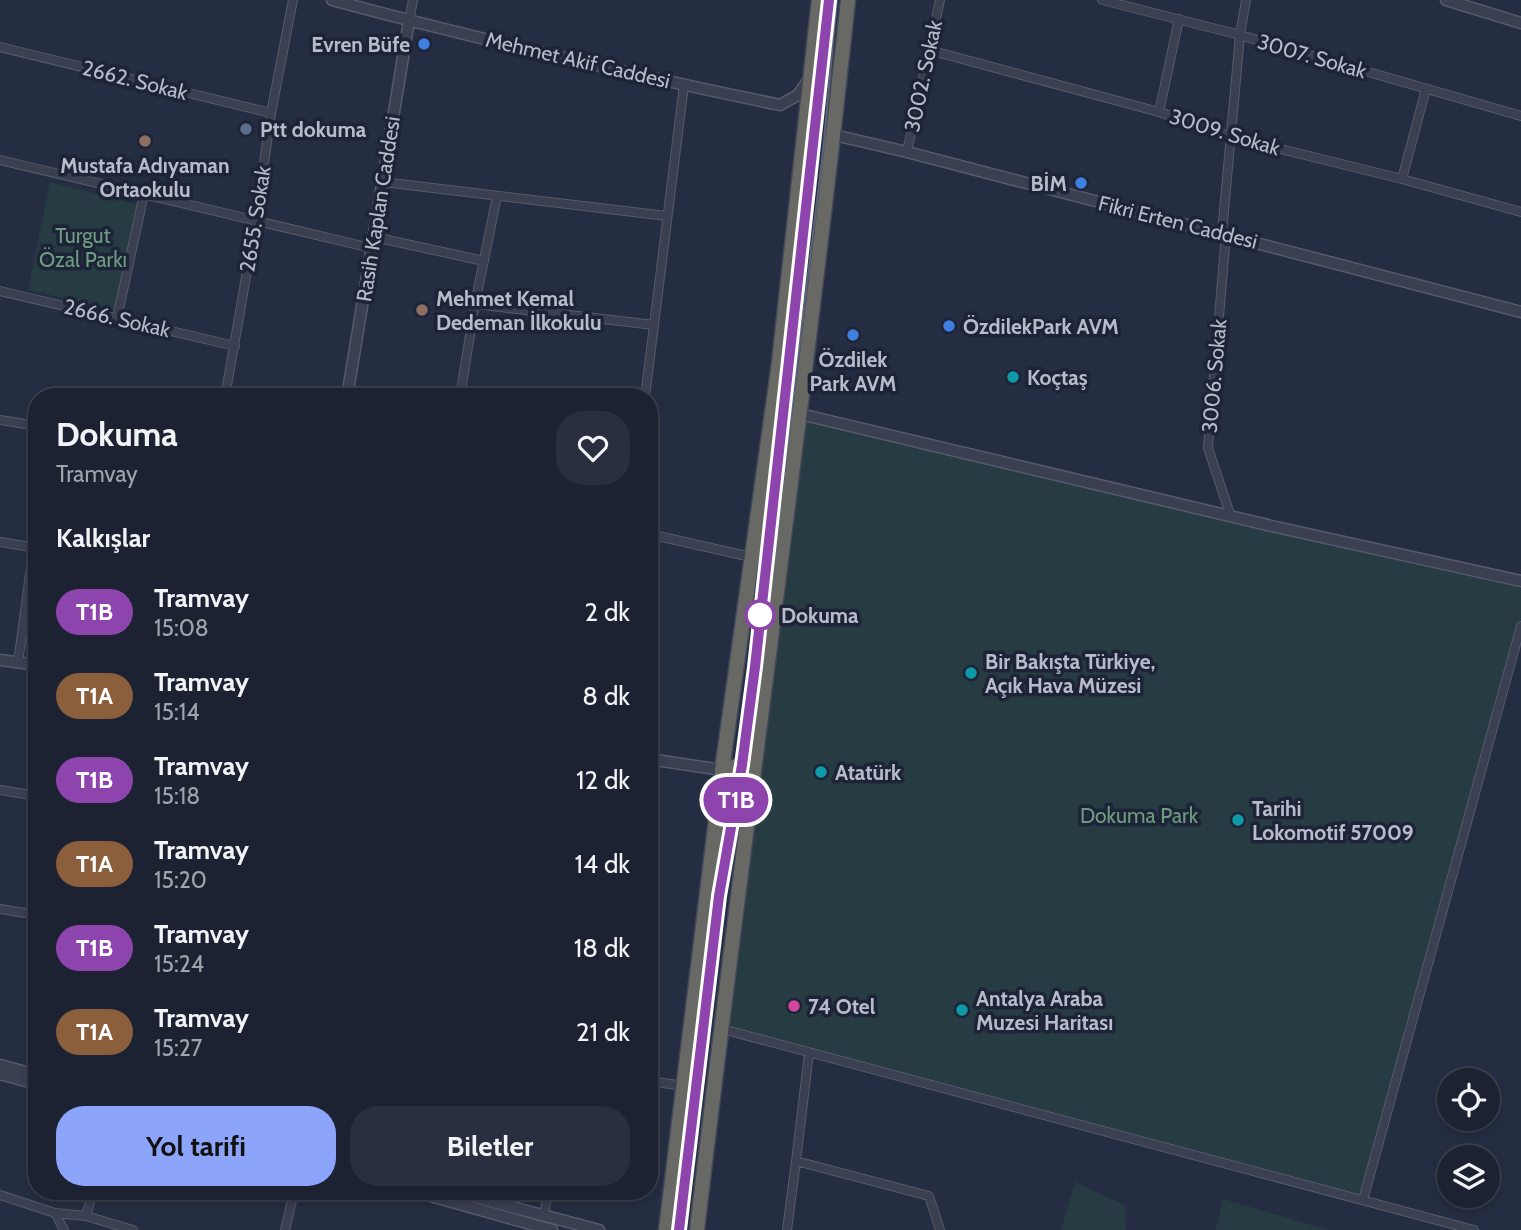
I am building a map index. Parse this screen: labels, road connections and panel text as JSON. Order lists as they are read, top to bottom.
{
  "streets": {
    "street": [
      "3007. Sokak",
      "Mehmet Akif Caddesi",
      "3002. Sokak",
      "2662. Sokak",
      "3009. Sokak",
      "Rasih Kaplan Caddesi",
      "2655. Sokak",
      "Fikri Erten Caddesi",
      "2666. Sokak",
      "3006. Sokak"
    ]
  },
  "crossings": [
    ["3007. Sokak", "3006. Sokak"],
    ["Mehmet Akif Caddesi", "Rasih Kaplan Caddesi"],
    ["3002. Sokak", "3009. Sokak"],
    ["3002. Sokak", "Fikri Erten Caddesi"],
    ["2662. Sokak", "2655. Sokak"],
    ["3009. Sokak", "3006. Sokak"],
    ["2655. Sokak", "2666. Sokak"],
    ["Fikri Erten Caddesi", "3006. Sokak"]
  ],
  "parks": ["Turgut Özal Parkı", "Dokuma Park"],
  "places": [
    "Evren Büfe",
    "Ptt dokuma",
    "Mustafa Adıyaman Ortaokulu",
    "BİM",
    "Mehmet Kemal Dedeman İlkokulu",
    "ÖzdilekPark AVM",
    "Özdilek Park AVM",
    "Koçtaş",
    "Dokuma",
    "Bir Bakışta Türkiye, Açık Hava Müzesi",
    "Atatürk",
    "Tarihi Lokomotif 57009",
    "74 Otel",
    "Antalya Araba Muzesi Haritası"
  ],
  "lines": ["tram line T1B"],
  "page": {
    "on_map": "T1B",
    "heading": [
      ["Dokuma", "Tramvay"],
      "Kalkışlar"
    ],
    "list": [
      {
        "mark": "T1B",
        "name": "Tramvay",
        "note": "15:08",
        "value": "2 dk"
      },
      {
        "mark": "T1A",
        "name": "Tramvay",
        "note": "15:14",
        "value": "8 dk"
      },
      {
        "mark": "T1B",
        "name": "Tramvay",
        "note": "15:18",
        "value": "12 dk"
      },
      {
        "mark": "T1A",
        "name": "Tramvay",
        "note": "15:20",
        "value": "14 dk"
      },
      {
        "mark": "T1B",
        "name": "Tramvay",
        "note": "15:24",
        "value": "18 dk"
      },
      {
        "mark": "T1A",
        "name": "Tramvay",
        "note": "15:27",
        "value": "21 dk"
      }
    ],
    "buttons": ["Yol tarifi", "Biletler"]
  }
}
